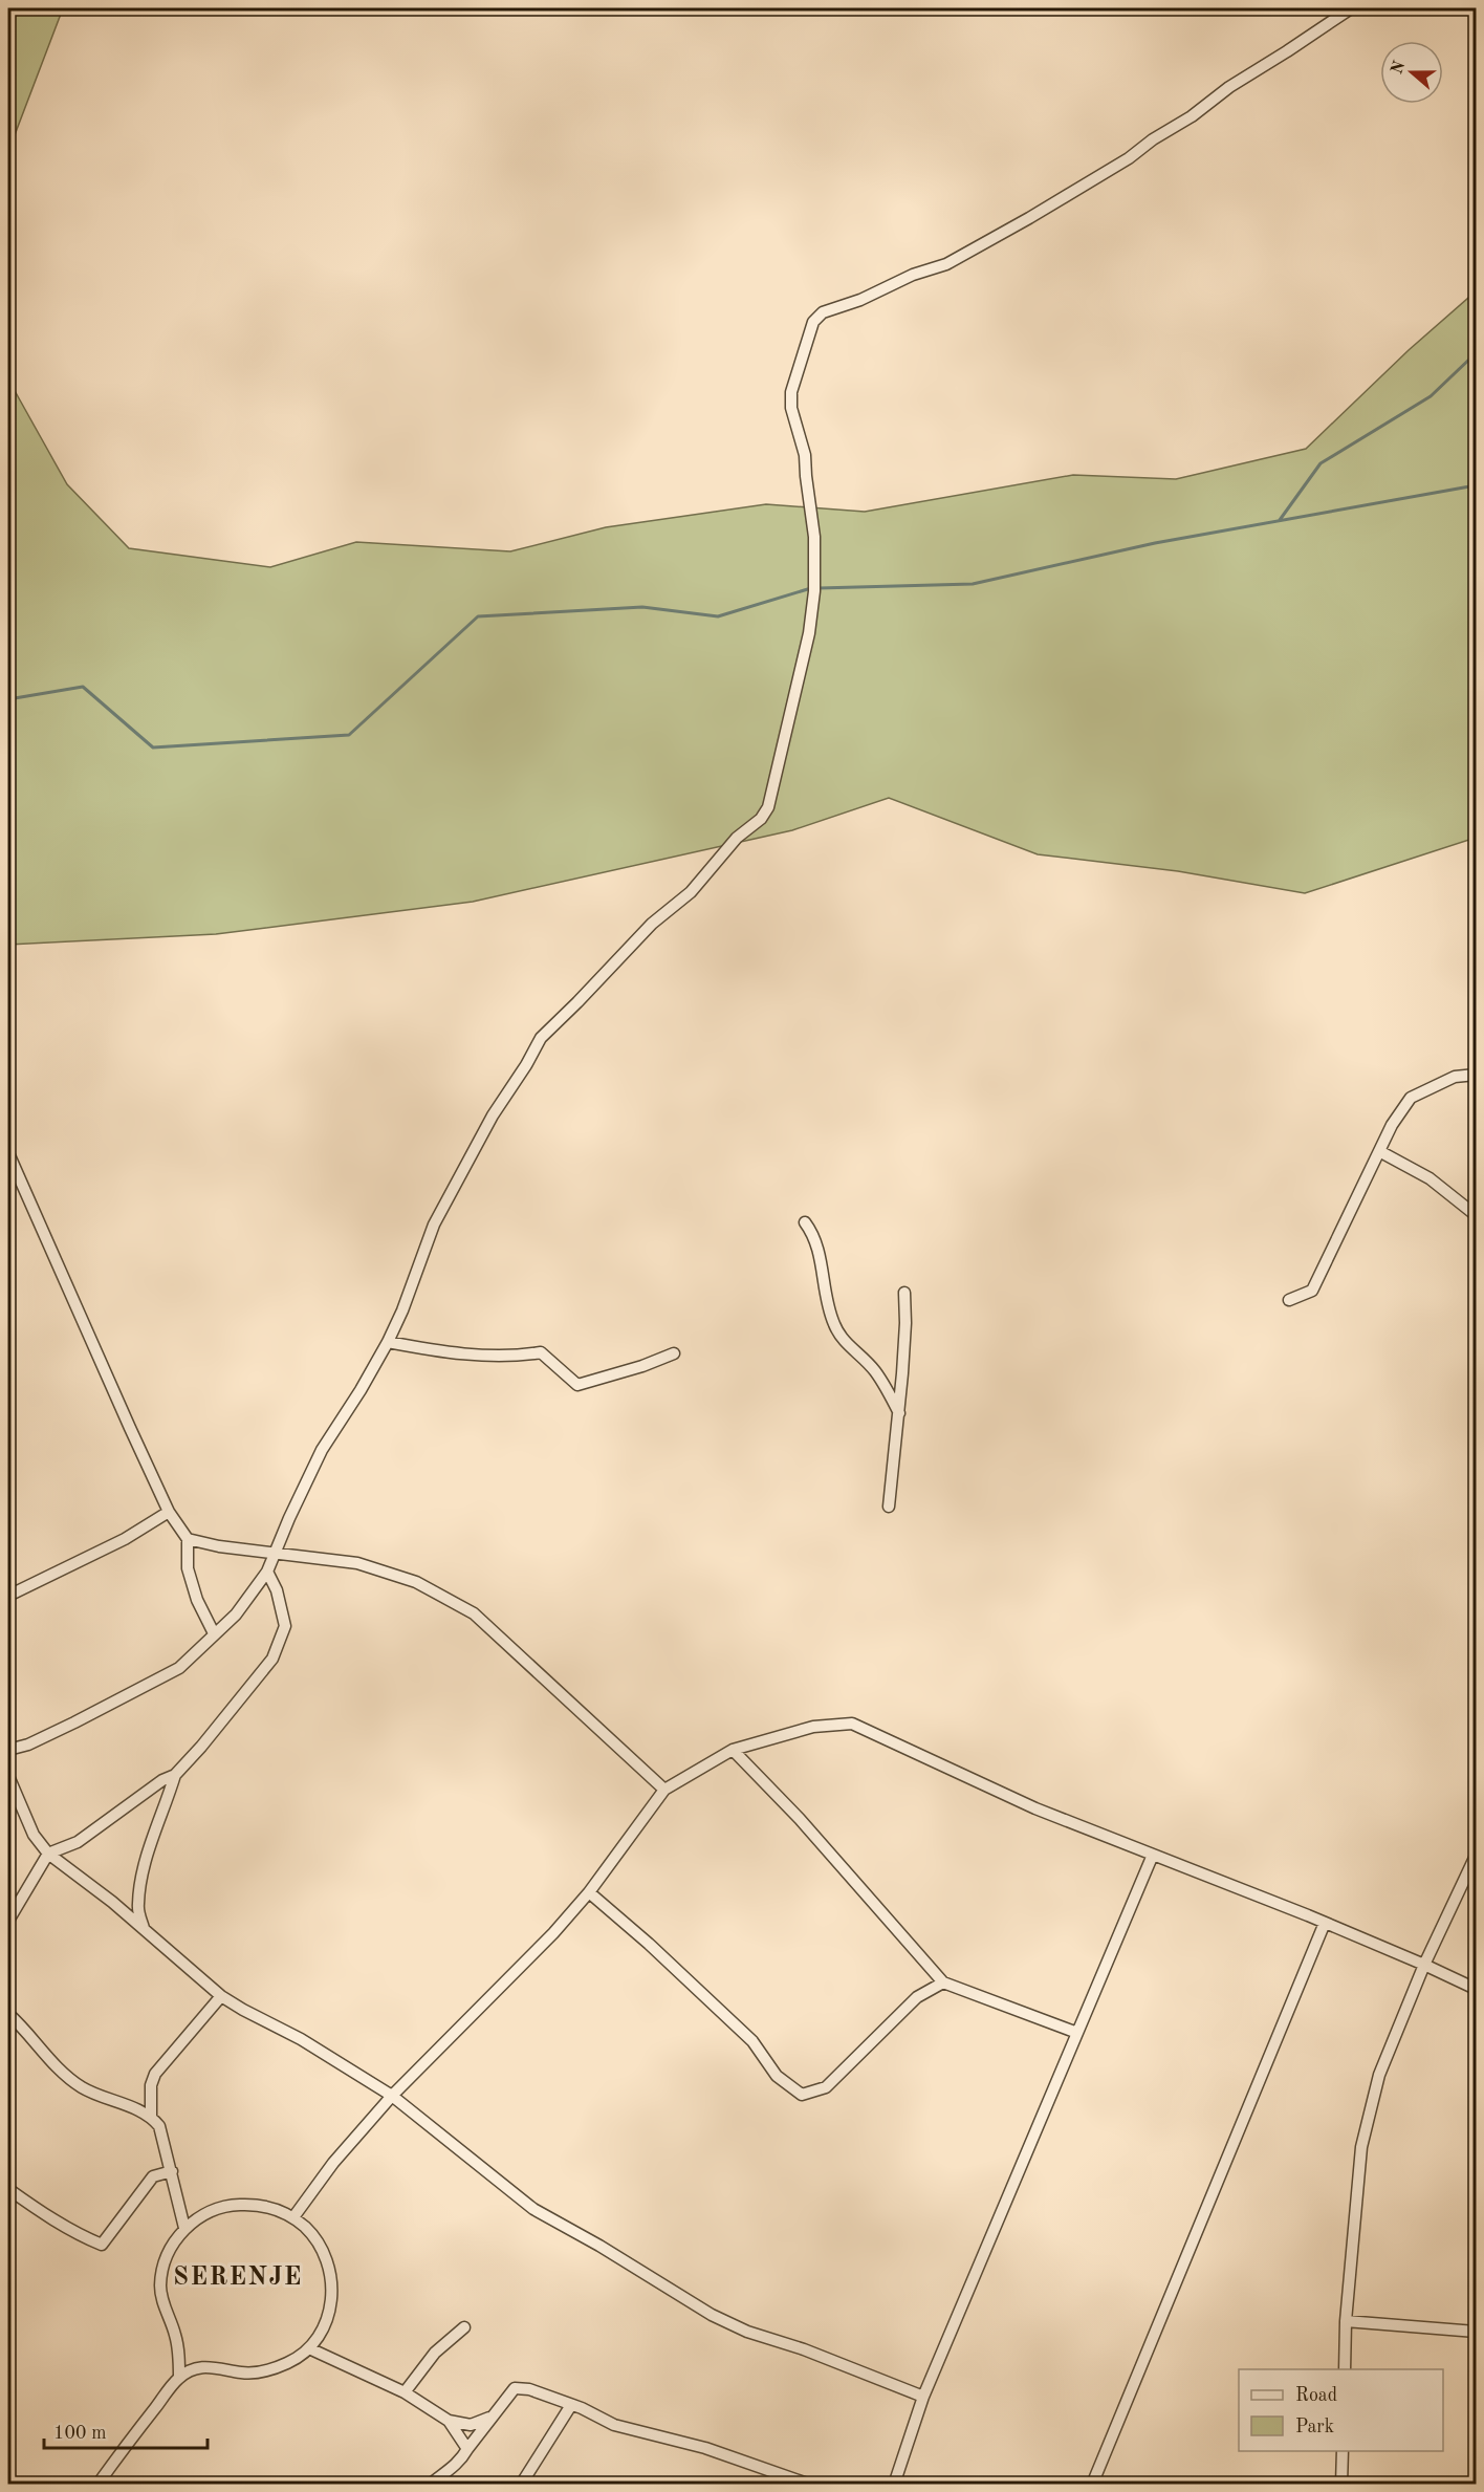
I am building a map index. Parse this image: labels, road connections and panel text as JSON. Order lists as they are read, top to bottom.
{
  "districts": ["SERENJE"],
  "legend": ["Road", "Park"],
  "scale_bar": "100 m",
  "north": "left"
}
